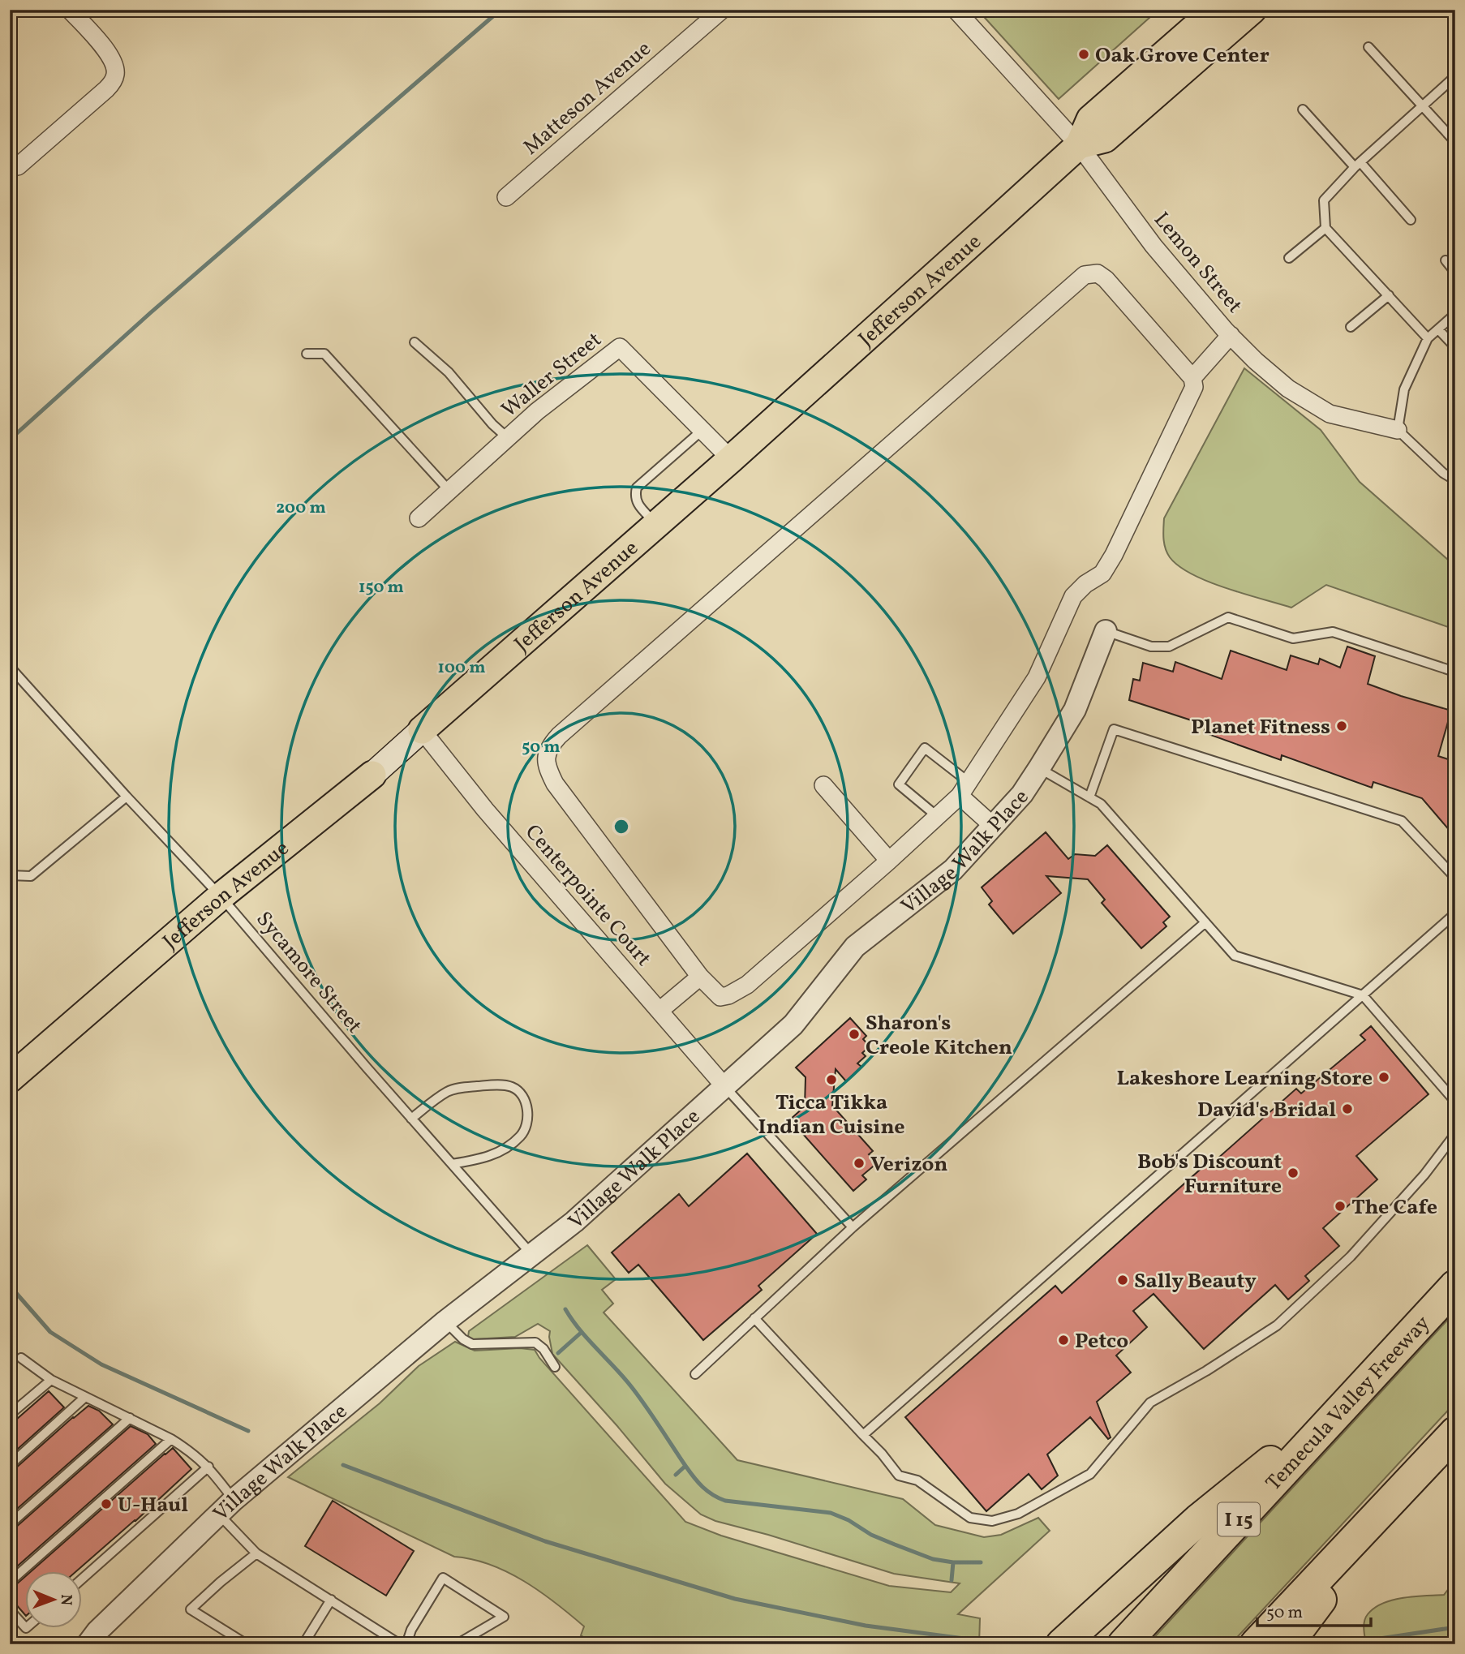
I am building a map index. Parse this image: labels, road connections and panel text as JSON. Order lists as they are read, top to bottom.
{
  "streets": {
    "highway": ["Temecula Valley Freeway", "I 15"],
    "main road": ["Jefferson Avenue"],
    "street": [
      "Matteson Avenue",
      "Lemon Street",
      "Waller Street",
      "Village Walk Place",
      "Centerpointe Court"
    ],
    "lane": ["Sycamore Street"]
  },
  "crossings": [
    ["Lemon Street", "Jefferson Avenue"],
    ["Jefferson Avenue", "Waller Street"],
    ["Jefferson Avenue", "Centerpointe Court"],
    ["Jefferson Avenue", "Sycamore Street"],
    ["Village Walk Place", "Centerpointe Court"],
    ["Village Walk Place", "Sycamore Street"]
  ],
  "places": [
    "Oak Grove Center",
    "Planet Fitness",
    "Sharon's Creole Kitchen",
    "Lakeshore Learning Store",
    "Ticca Tikka Indian Cuisine",
    "David's Bridal",
    "Verizon",
    "Bob's Discount Furniture",
    "The Cafe",
    "Sally Beauty",
    "Petco",
    "U-Haul"
  ],
  "scale_bar": "50 m",
  "north": "right",
  "rings": [
    "200 m",
    "150 m",
    "100 m",
    "50 m"
  ]
}
